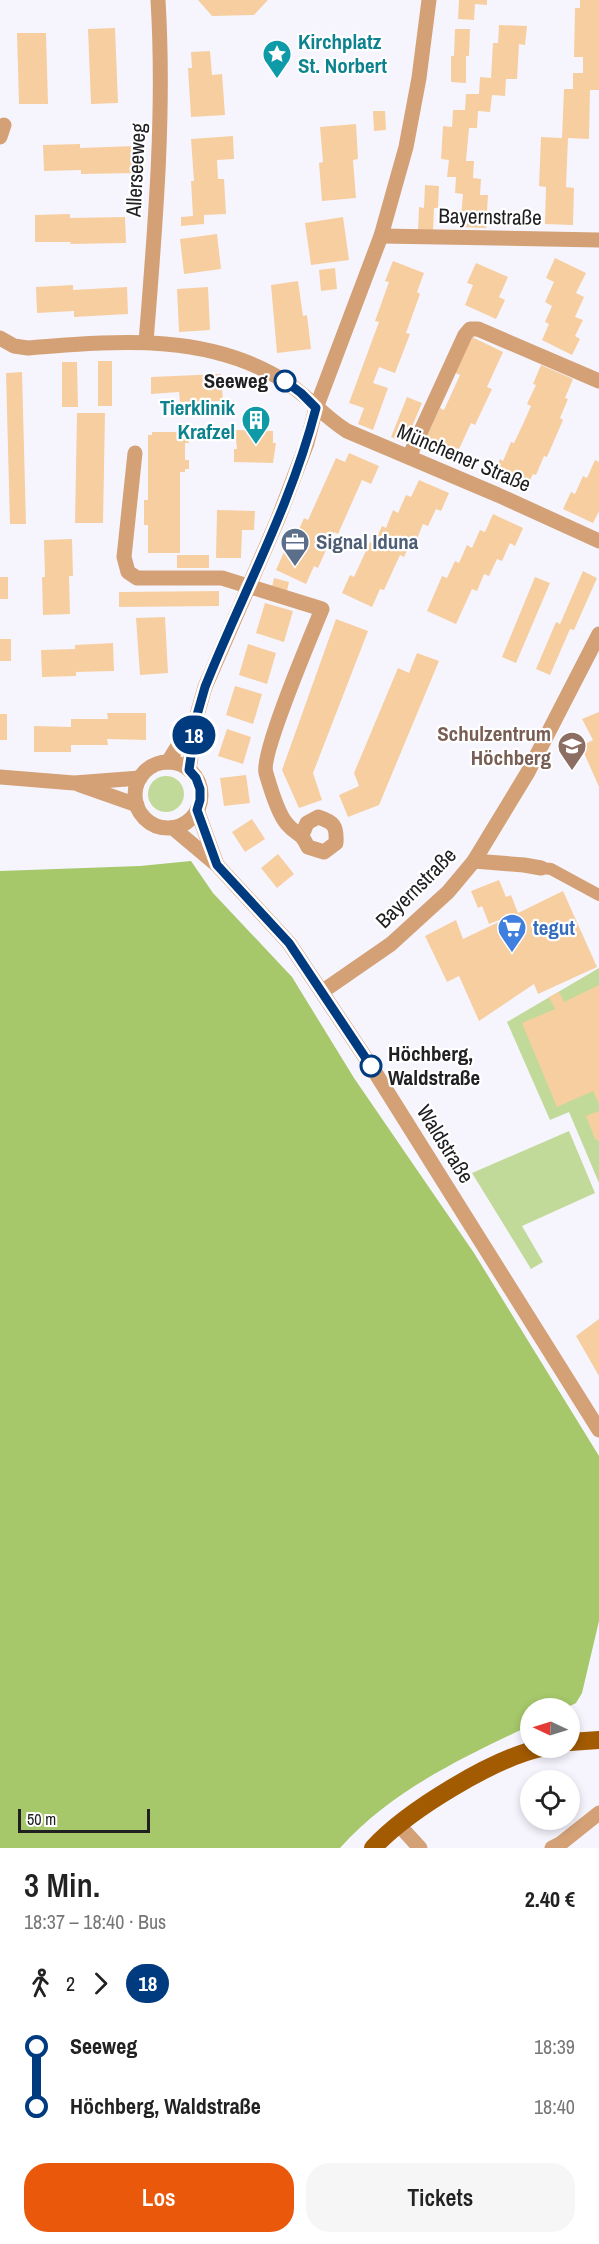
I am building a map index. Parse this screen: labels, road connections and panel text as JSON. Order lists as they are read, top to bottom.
{
  "streets": {
    "street": [
      "Allerseeweg",
      "Bayernstraße",
      "Münchener Straße",
      "Waldstraße"
    ]
  },
  "crossings": [
    ["Allerseeweg", "Münchener Straße"],
    ["Bayernstraße", "Waldstraße"]
  ],
  "places": {
    "place": ["Kirchplatz St. Norbert"],
    "other": ["Seeweg", "Höchberg, Waldstraße"],
    "building": ["Tierklinik Krafzel"],
    "office": ["Signal Iduna"],
    "school or university": ["Schulzentrum Höchberg"],
    "supermarket": ["tegut"]
  },
  "lines": ["bus line 18"],
  "scale_bar": "50 m",
  "north": "left",
  "page": {
    "on_map": "18",
    "scale": "50 m",
    "heading": ["3 Min.", "18:37 – 18:40 · Bus", "2.40 €"],
    "legs": ["2", "18"],
    "list": [
      {
        "name": "Seeweg",
        "value": "18:39"
      },
      {
        "name": "Höchberg, Waldstraße",
        "value": "18:40"
      }
    ],
    "buttons": ["Los", "Tickets"]
  }
}
